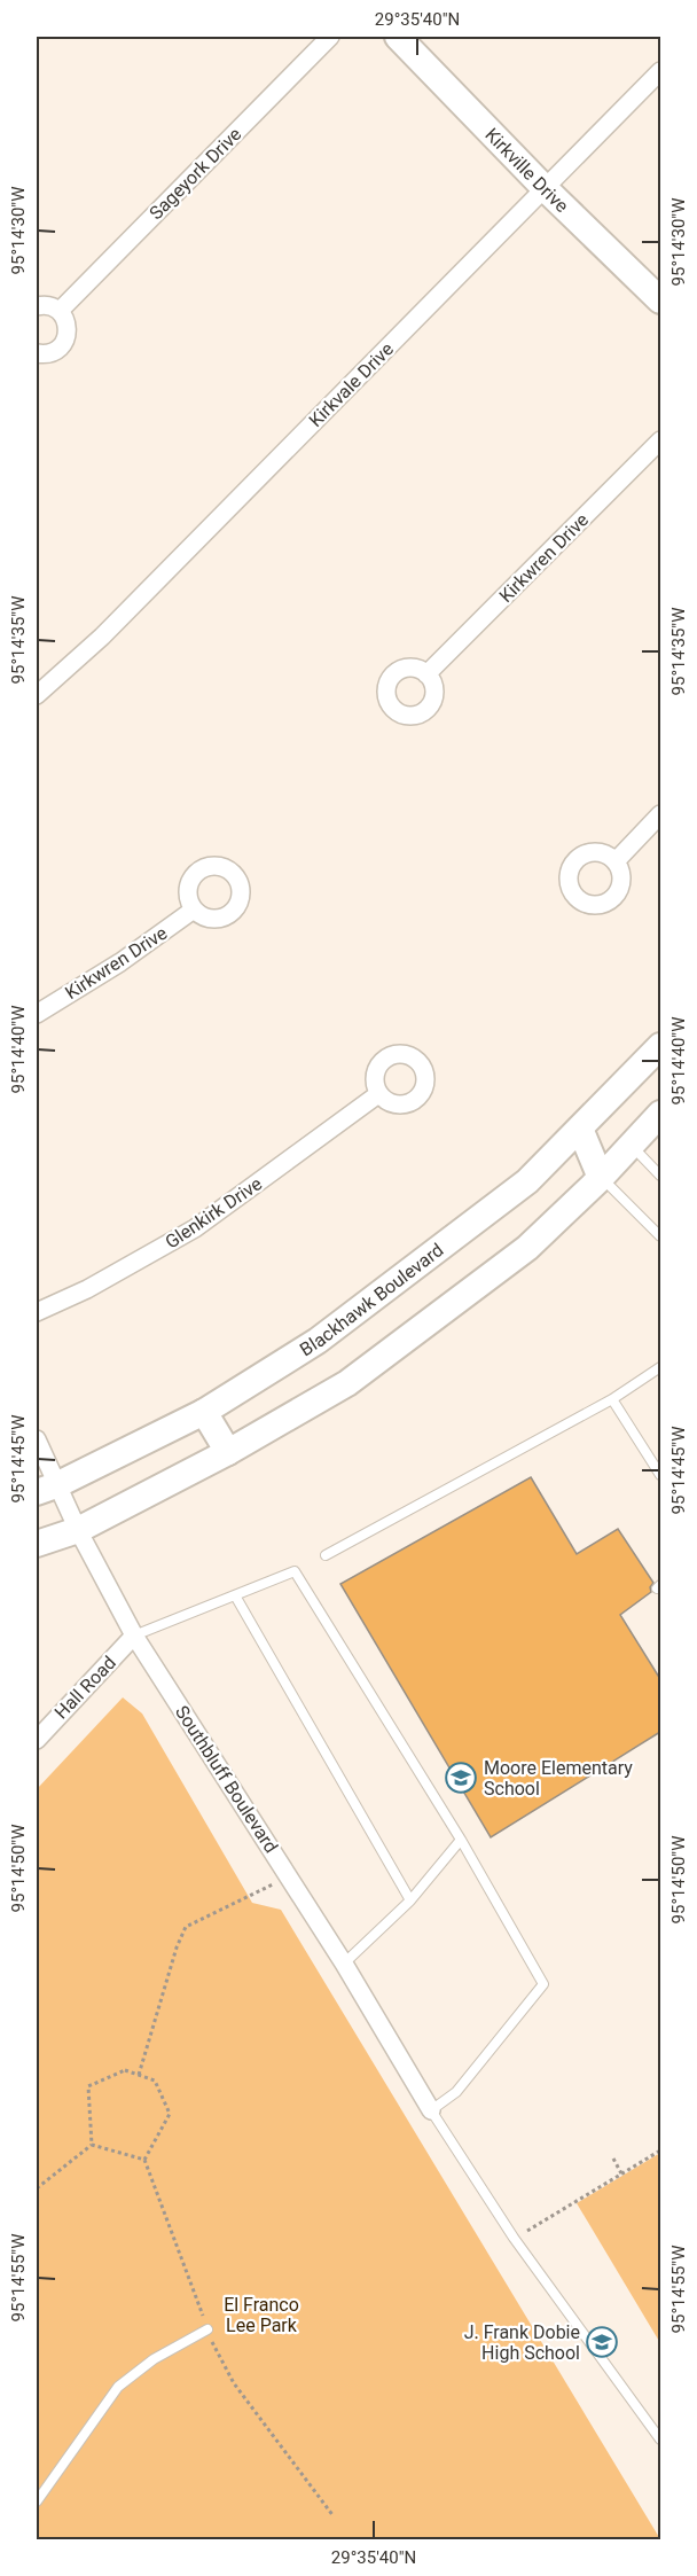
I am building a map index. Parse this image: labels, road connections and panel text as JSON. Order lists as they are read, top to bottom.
{
  "streets": {
    "main road": ["Kirkville Drive", "Blackhawk Boulevard"],
    "street": [
      "Sageyork Drive",
      "Kirkvale Drive",
      "Kirkwren Drive",
      "Glenkirk Drive",
      "Hall Road",
      "Southbluff Boulevard"
    ]
  },
  "crossings": [
    ["Kirkville Drive", "Kirkvale Drive"],
    ["Blackhawk Boulevard", "Southbluff Boulevard"],
    ["Hall Road", "Southbluff Boulevard"]
  ],
  "parks": ["El Franco Lee Park"],
  "places": {
    "school or university": ["Moore Elementary School", "J. Frank Dobie High School"]
  },
  "coordinates": [
    "29°35'40\"N",
    "95°14'30\"W",
    "95°14'35\"W",
    "95°14'40\"W",
    "95°14'45\"W",
    "95°14'50\"W",
    "95°14'55\"W"
  ]
}
